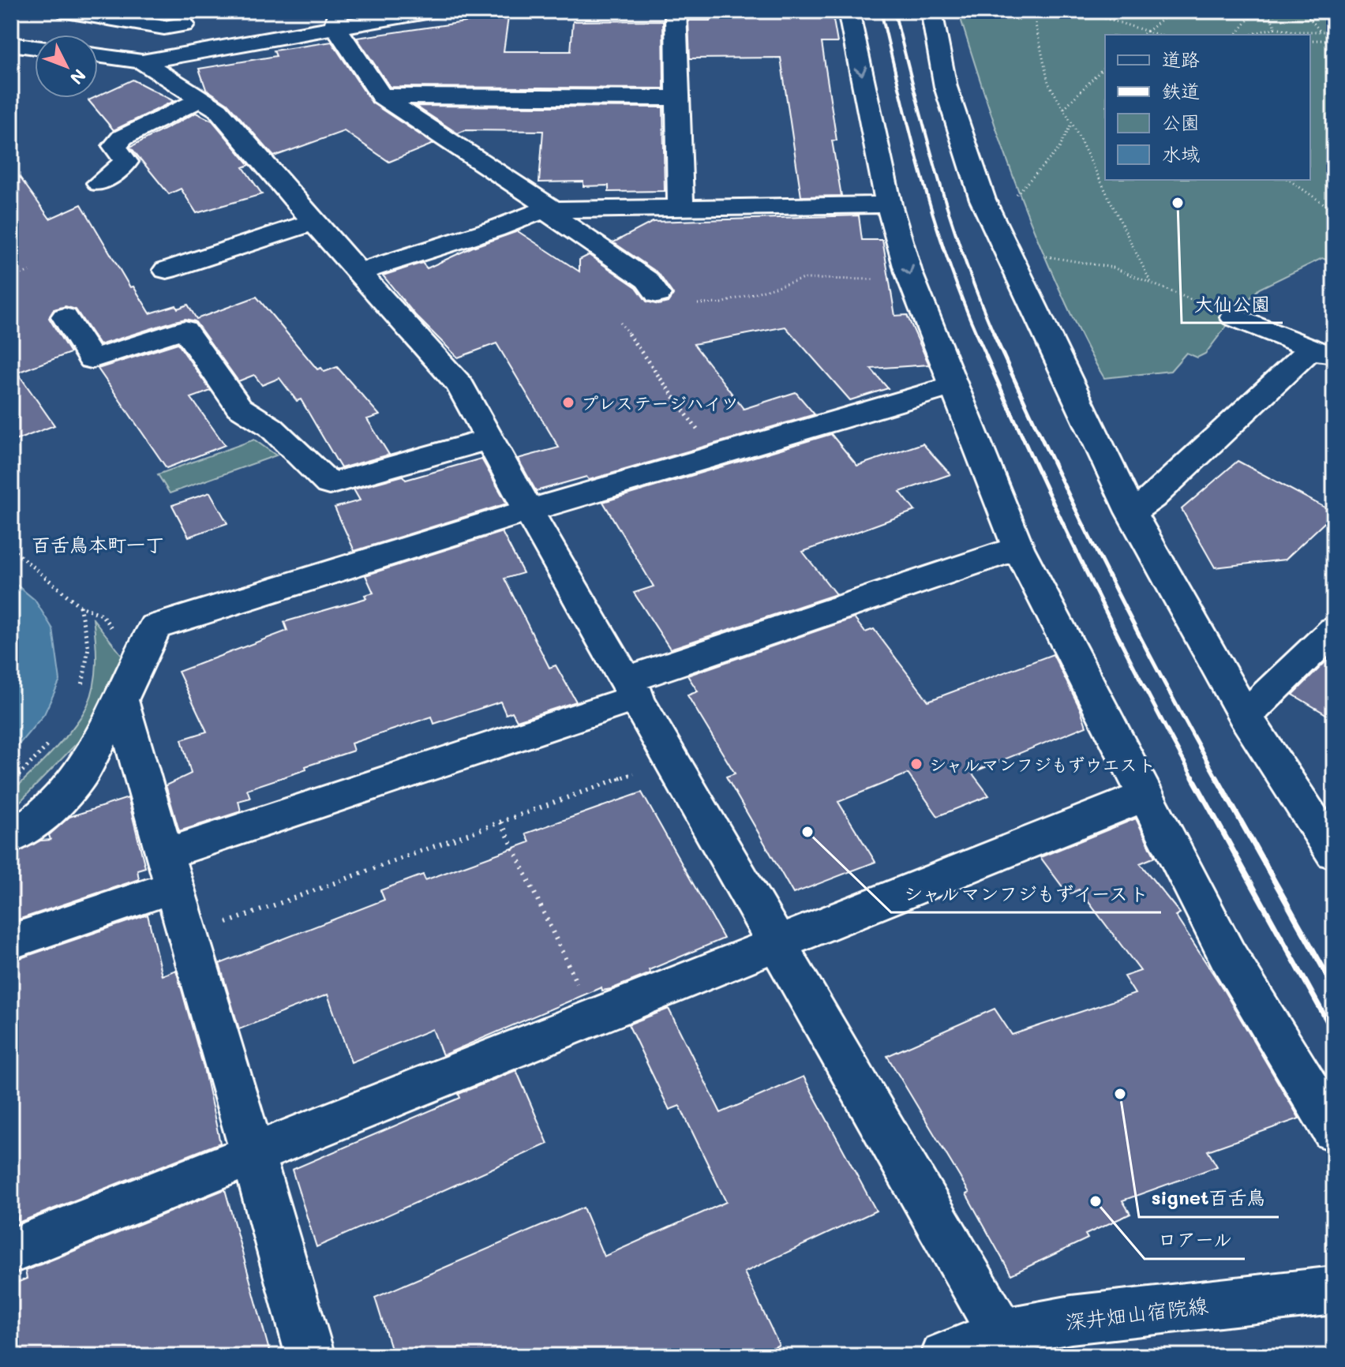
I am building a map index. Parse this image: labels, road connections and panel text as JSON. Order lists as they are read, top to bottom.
{
  "streets": {
    "street": ["深井畑山宿院線"]
  },
  "districts": ["百舌鳥本町一丁"],
  "places": [
    "大仙公園",
    "プレステージハイツ",
    "シャルマンフジもずウエスト",
    "シャルマンフジもずイースト",
    "signet百舌鳥",
    "ロアール"
  ],
  "legend": [
    "道路",
    "鉄道",
    "公園",
    "水域"
  ],
  "north": "bottom right"
}
